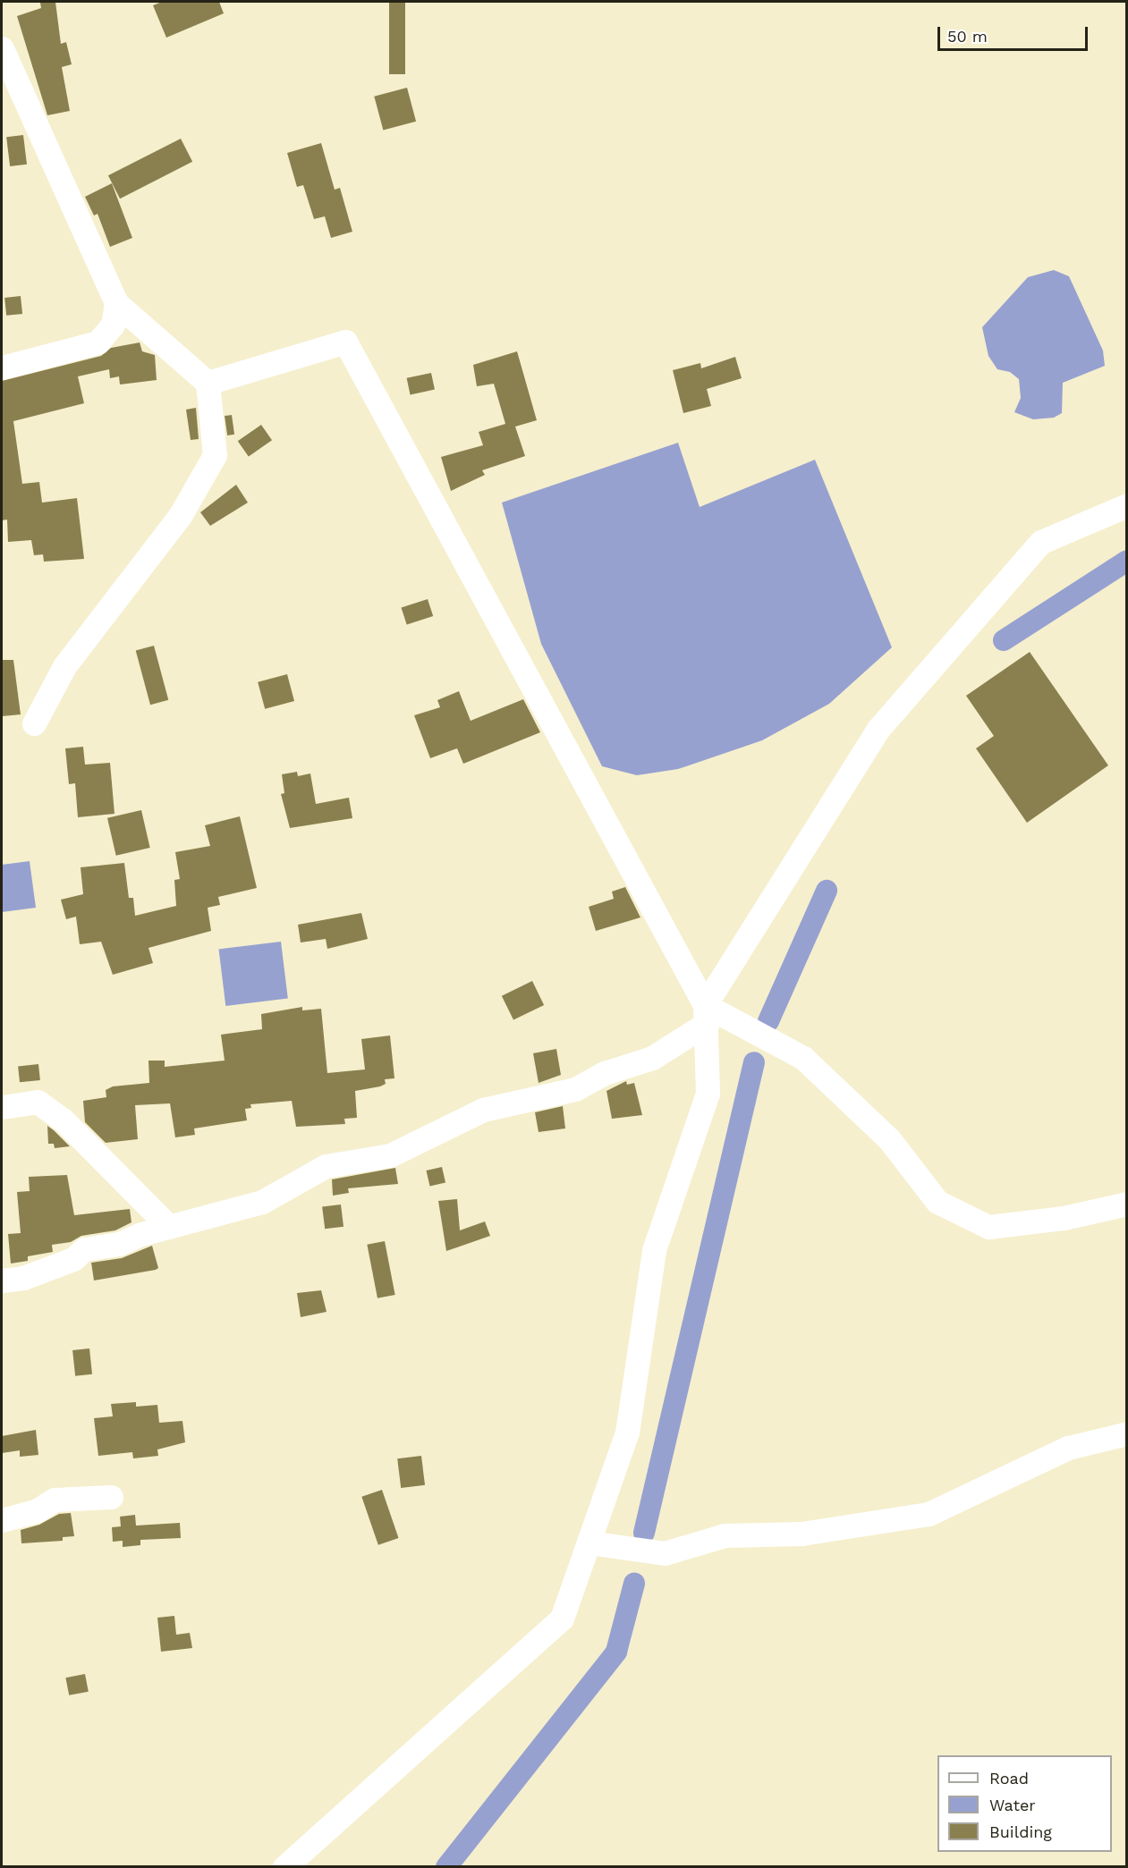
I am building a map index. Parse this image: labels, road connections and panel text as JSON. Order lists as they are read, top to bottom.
{
  "legend": ["Road", "Water", "Building"],
  "scale_bar": "50 m"
}
